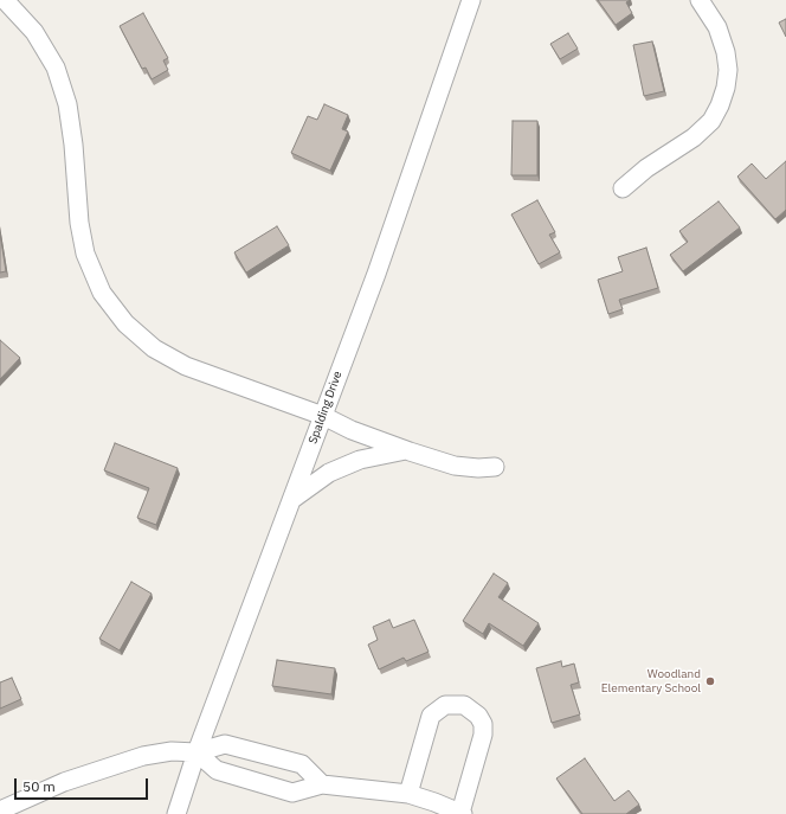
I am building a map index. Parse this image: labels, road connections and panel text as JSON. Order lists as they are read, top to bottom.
{
  "streets": {
    "street": ["Spalding Drive"]
  },
  "places": ["Woodland Elementary School"],
  "scale_bar": "50 m"
}
